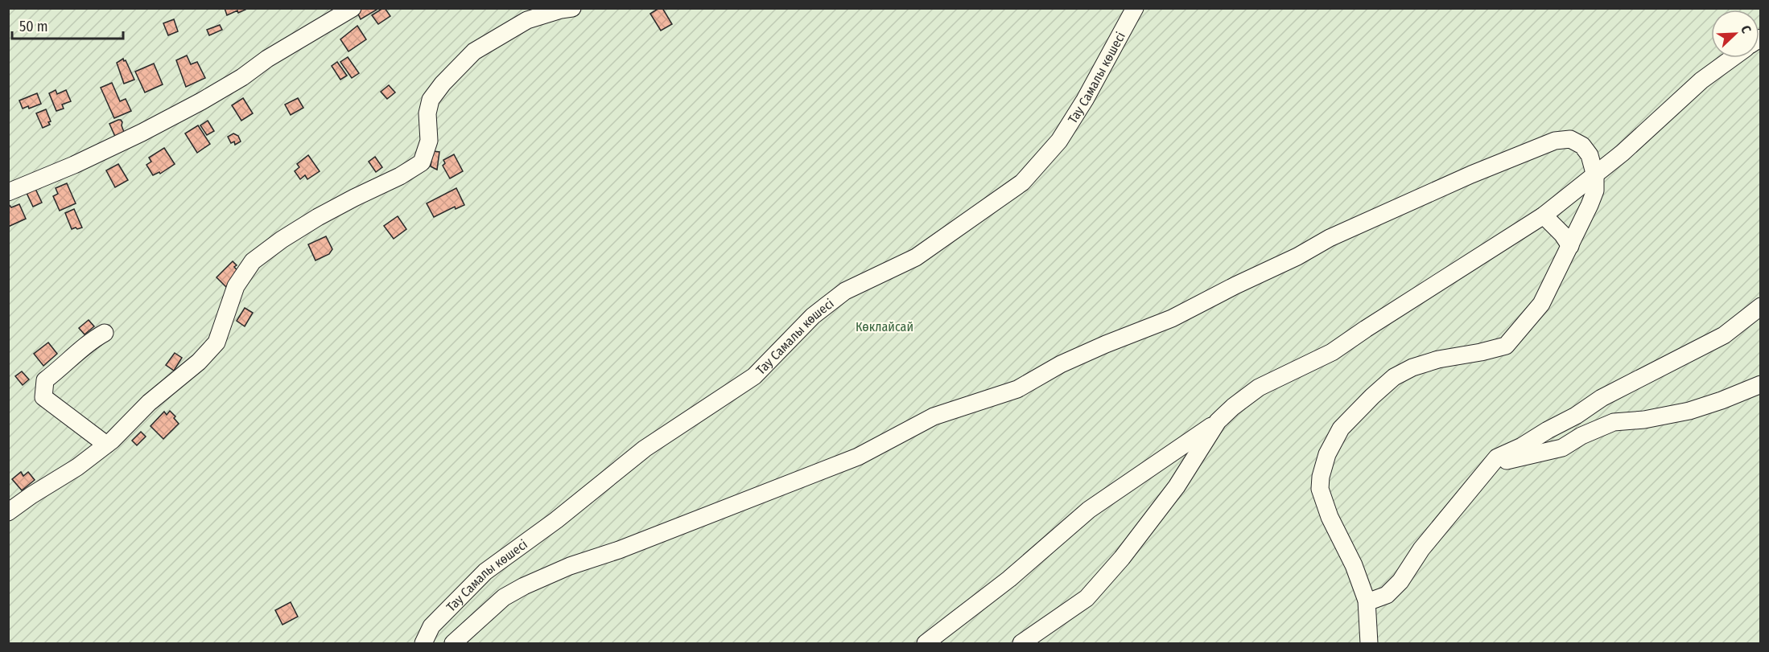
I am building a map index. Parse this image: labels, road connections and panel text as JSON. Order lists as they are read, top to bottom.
{
  "streets": {
    "street": ["Тау Самалы көшесі"]
  },
  "parks": ["Көклайсай"],
  "scale_bar": "50 m",
  "north": "top right"
}
